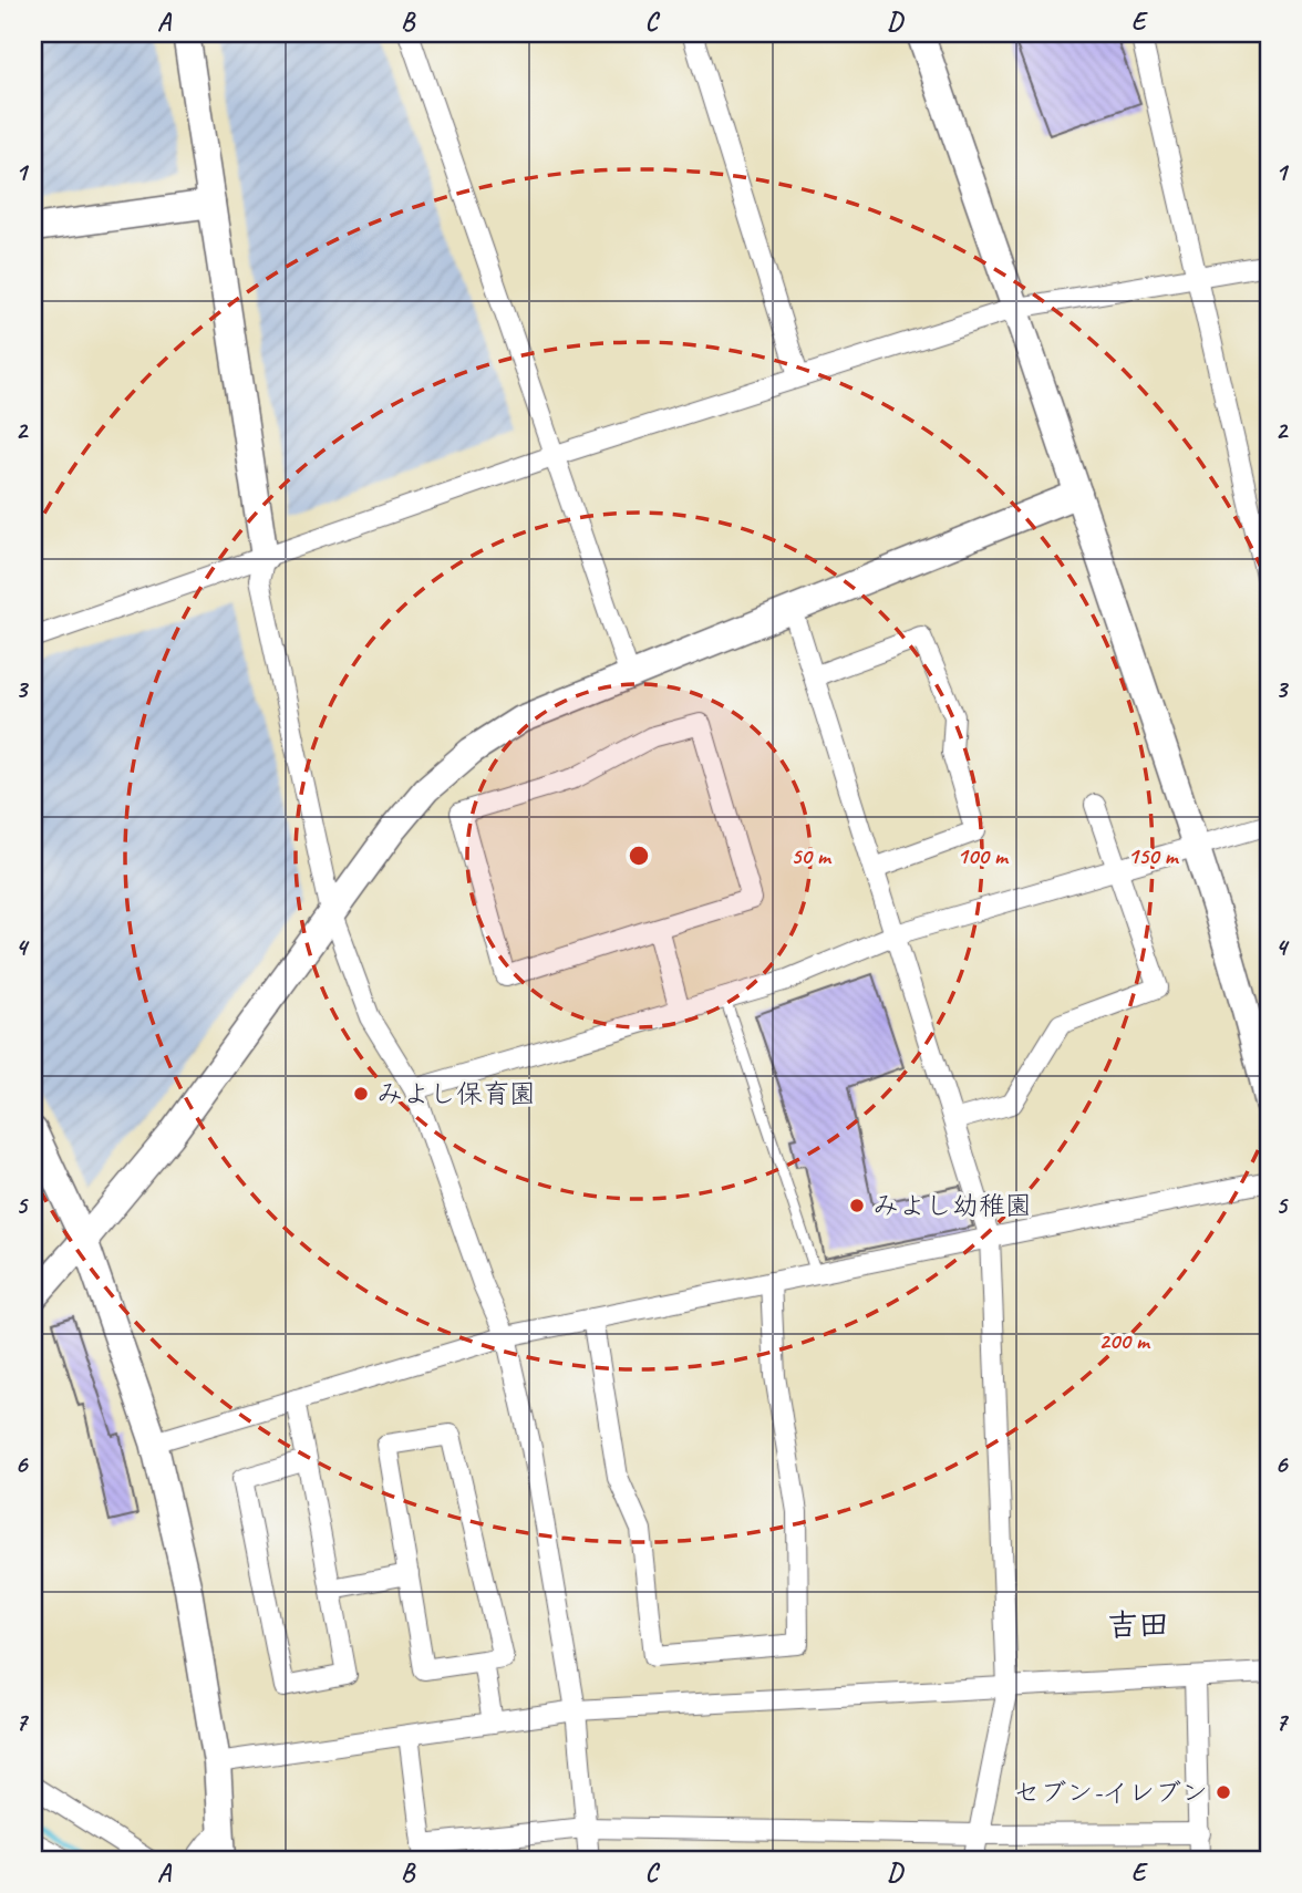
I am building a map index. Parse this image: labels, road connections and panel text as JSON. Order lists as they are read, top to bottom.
{
  "districts": ["吉田"],
  "places": ["みよし保育園", "みよし幼稚園", "セブン-イレブン"],
  "grid": {
    "columns": [
      "A",
      "B",
      "C",
      "D",
      "E"
    ],
    "rows": [
      "1",
      "2",
      "3",
      "4",
      "5",
      "6",
      "7"
    ]
  },
  "rings": [
    "50 m",
    "100 m",
    "150 m",
    "200 m"
  ]
}
